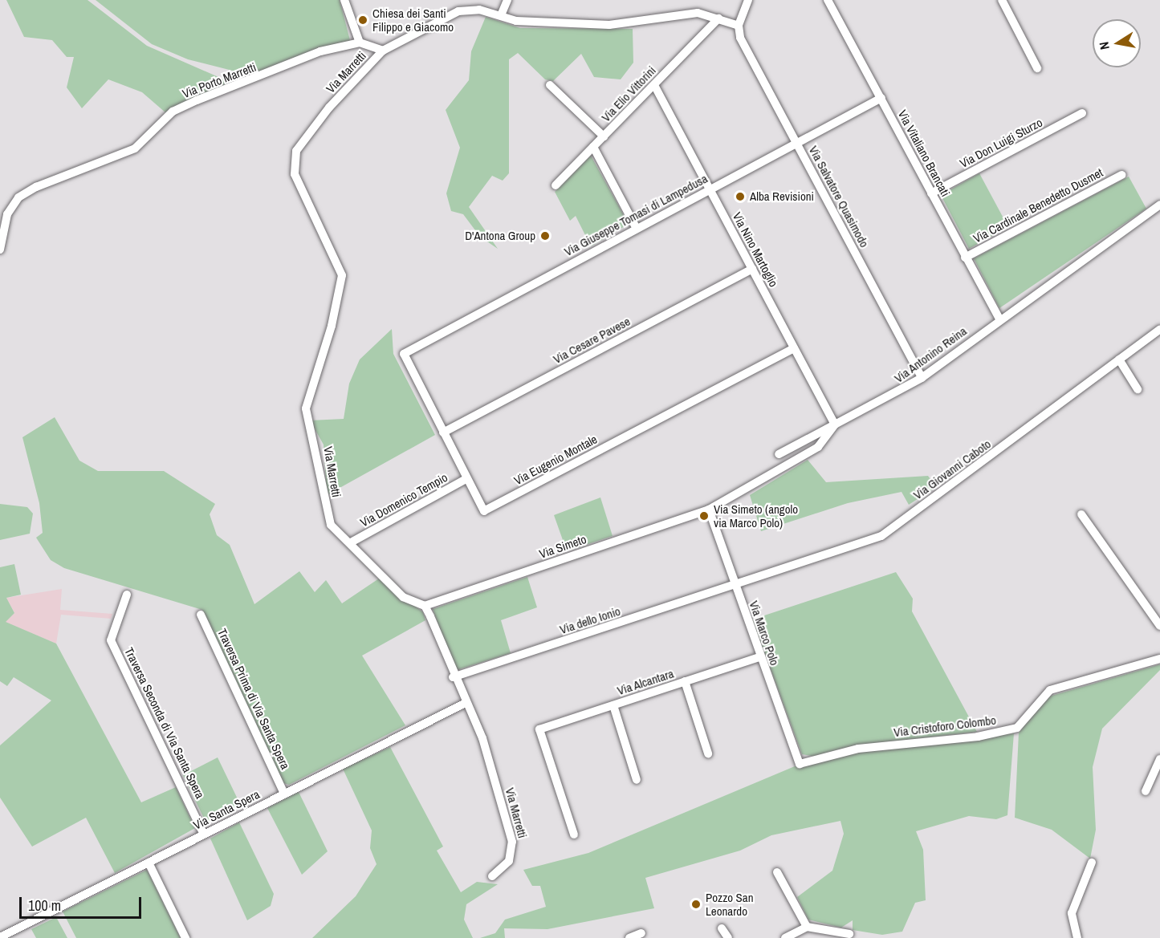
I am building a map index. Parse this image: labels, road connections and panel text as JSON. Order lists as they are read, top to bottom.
{
  "streets": {
    "street": [
      "Via Marretti",
      "Via Porto Marretti",
      "Via Elio Vittorini",
      "Via Don Luigi Sturzo",
      "Via Vitaliano Brancati",
      "Via Salvatore Quasimodo",
      "Via Cardinale Benedetto Dusmet",
      "Via Giuseppe Tomasi di Lampedusa",
      "Via Nino Martoglio",
      "Via Cesare Pavese",
      "Via Antonino Reina",
      "Via Eugenio Montale",
      "Via Giovanni Caboto",
      "Via Domenico Tempio",
      "Via Simeto",
      "Via dello Ionio",
      "Via Marco Polo",
      "Via Alcantara",
      "Traversa Prima di Via Santa Spera",
      "Traversa Seconda di Via Santa Spera",
      "Via Cristoforo Colombo",
      "Via Santa Spera"
    ]
  },
  "crossings": [
    ["Via Marretti", "Via Elio Vittorini"],
    ["Via Marretti", "Via Salvatore Quasimodo"],
    ["Via Marretti", "Via Domenico Tempio"],
    ["Via Marretti", "Via Simeto"],
    ["Via Marretti", "Via dello Ionio"],
    ["Via Marretti", "Via Santa Spera"],
    ["Via Elio Vittorini", "Via Nino Martoglio"],
    ["Via Don Luigi Sturzo", "Via Vitaliano Brancati"],
    ["Via Vitaliano Brancati", "Via Cardinale Benedetto Dusmet"],
    ["Via Vitaliano Brancati", "Via Giuseppe Tomasi di Lampedusa"],
    ["Via Vitaliano Brancati", "Via Antonino Reina"],
    ["Via Salvatore Quasimodo", "Via Giuseppe Tomasi di Lampedusa"],
    ["Via Salvatore Quasimodo", "Via Antonino Reina"],
    ["Via Giuseppe Tomasi di Lampedusa", "Via Nino Martoglio"],
    ["Via Giuseppe Tomasi di Lampedusa", "Via Eugenio Montale"],
    ["Via Nino Martoglio", "Via Cesare Pavese"],
    ["Via Nino Martoglio", "Via Antonino Reina"],
    ["Via Nino Martoglio", "Via Eugenio Montale"],
    ["Via Cesare Pavese", "Via Eugenio Montale"],
    ["Via Antonino Reina", "Via Simeto"],
    ["Via Antonino Reina", "Via Marco Polo"],
    ["Via Eugenio Montale", "Via Domenico Tempio"],
    ["Via Giovanni Caboto", "Via dello Ionio"],
    ["Via Giovanni Caboto", "Via Marco Polo"],
    ["Via Simeto", "Via Marco Polo"],
    ["Via dello Ionio", "Via Marco Polo"],
    ["Via Marco Polo", "Via Alcantara"],
    ["Via Marco Polo", "Via Cristoforo Colombo"],
    ["Traversa Prima di Via Santa Spera", "Via Santa Spera"],
    ["Traversa Seconda di Via Santa Spera", "Via Santa Spera"]
  ],
  "places": [
    "Chiesa dei Santi Filippo e Giacomo",
    "Alba Revisioni",
    "D'Antona Group",
    "Via Simeto (angolo via Marco Polo)",
    "Pozzo San Leonardo"
  ],
  "scale_bar": "100 m",
  "north": "left"
}
